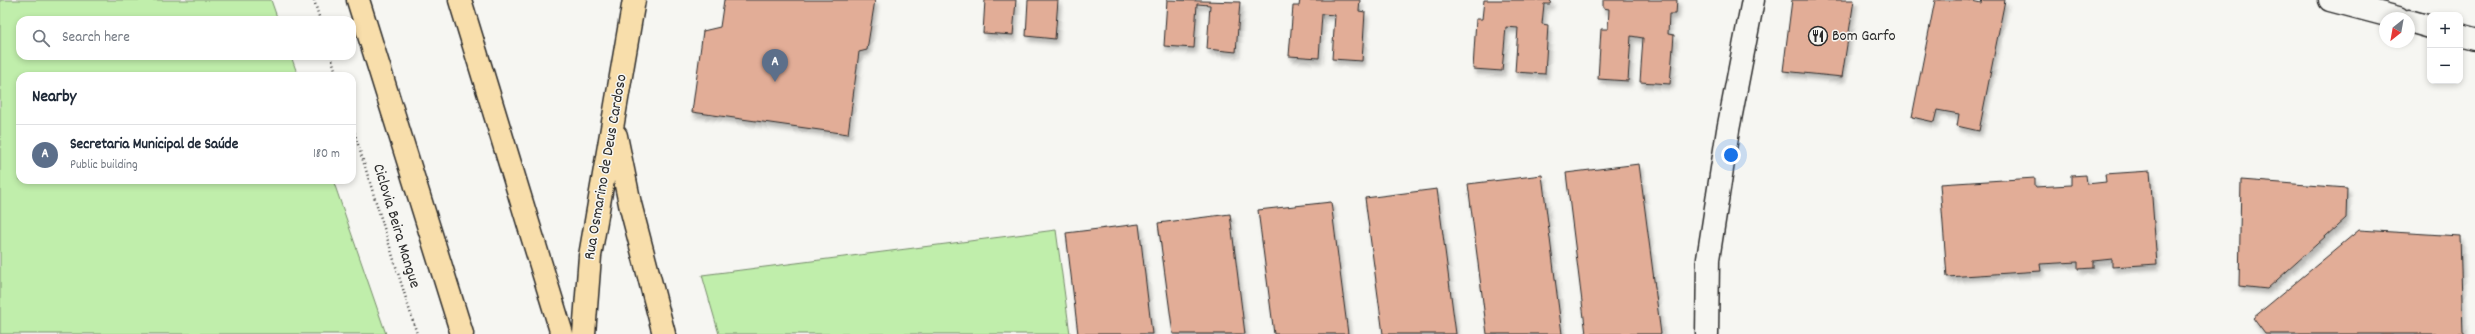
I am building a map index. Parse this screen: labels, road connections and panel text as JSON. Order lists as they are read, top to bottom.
{
  "streets": {
    "main road": ["Rua Osmarino de Deus Cardoso"],
    "path": ["Ciclovia Beira Mangue"]
  },
  "places": {
    "restaurant": ["Bom Garfo"]
  },
  "north": "bottom left",
  "page": {
    "map_buttons": ["+", "−"],
    "search": "Search here",
    "pins": "A",
    "heading": "Nearby",
    "list": [
      {
        "mark": "A",
        "name": "Secretaria Municipal de Saúde",
        "note": "Public building",
        "value": "180 m"
      }
    ]
  }
}
